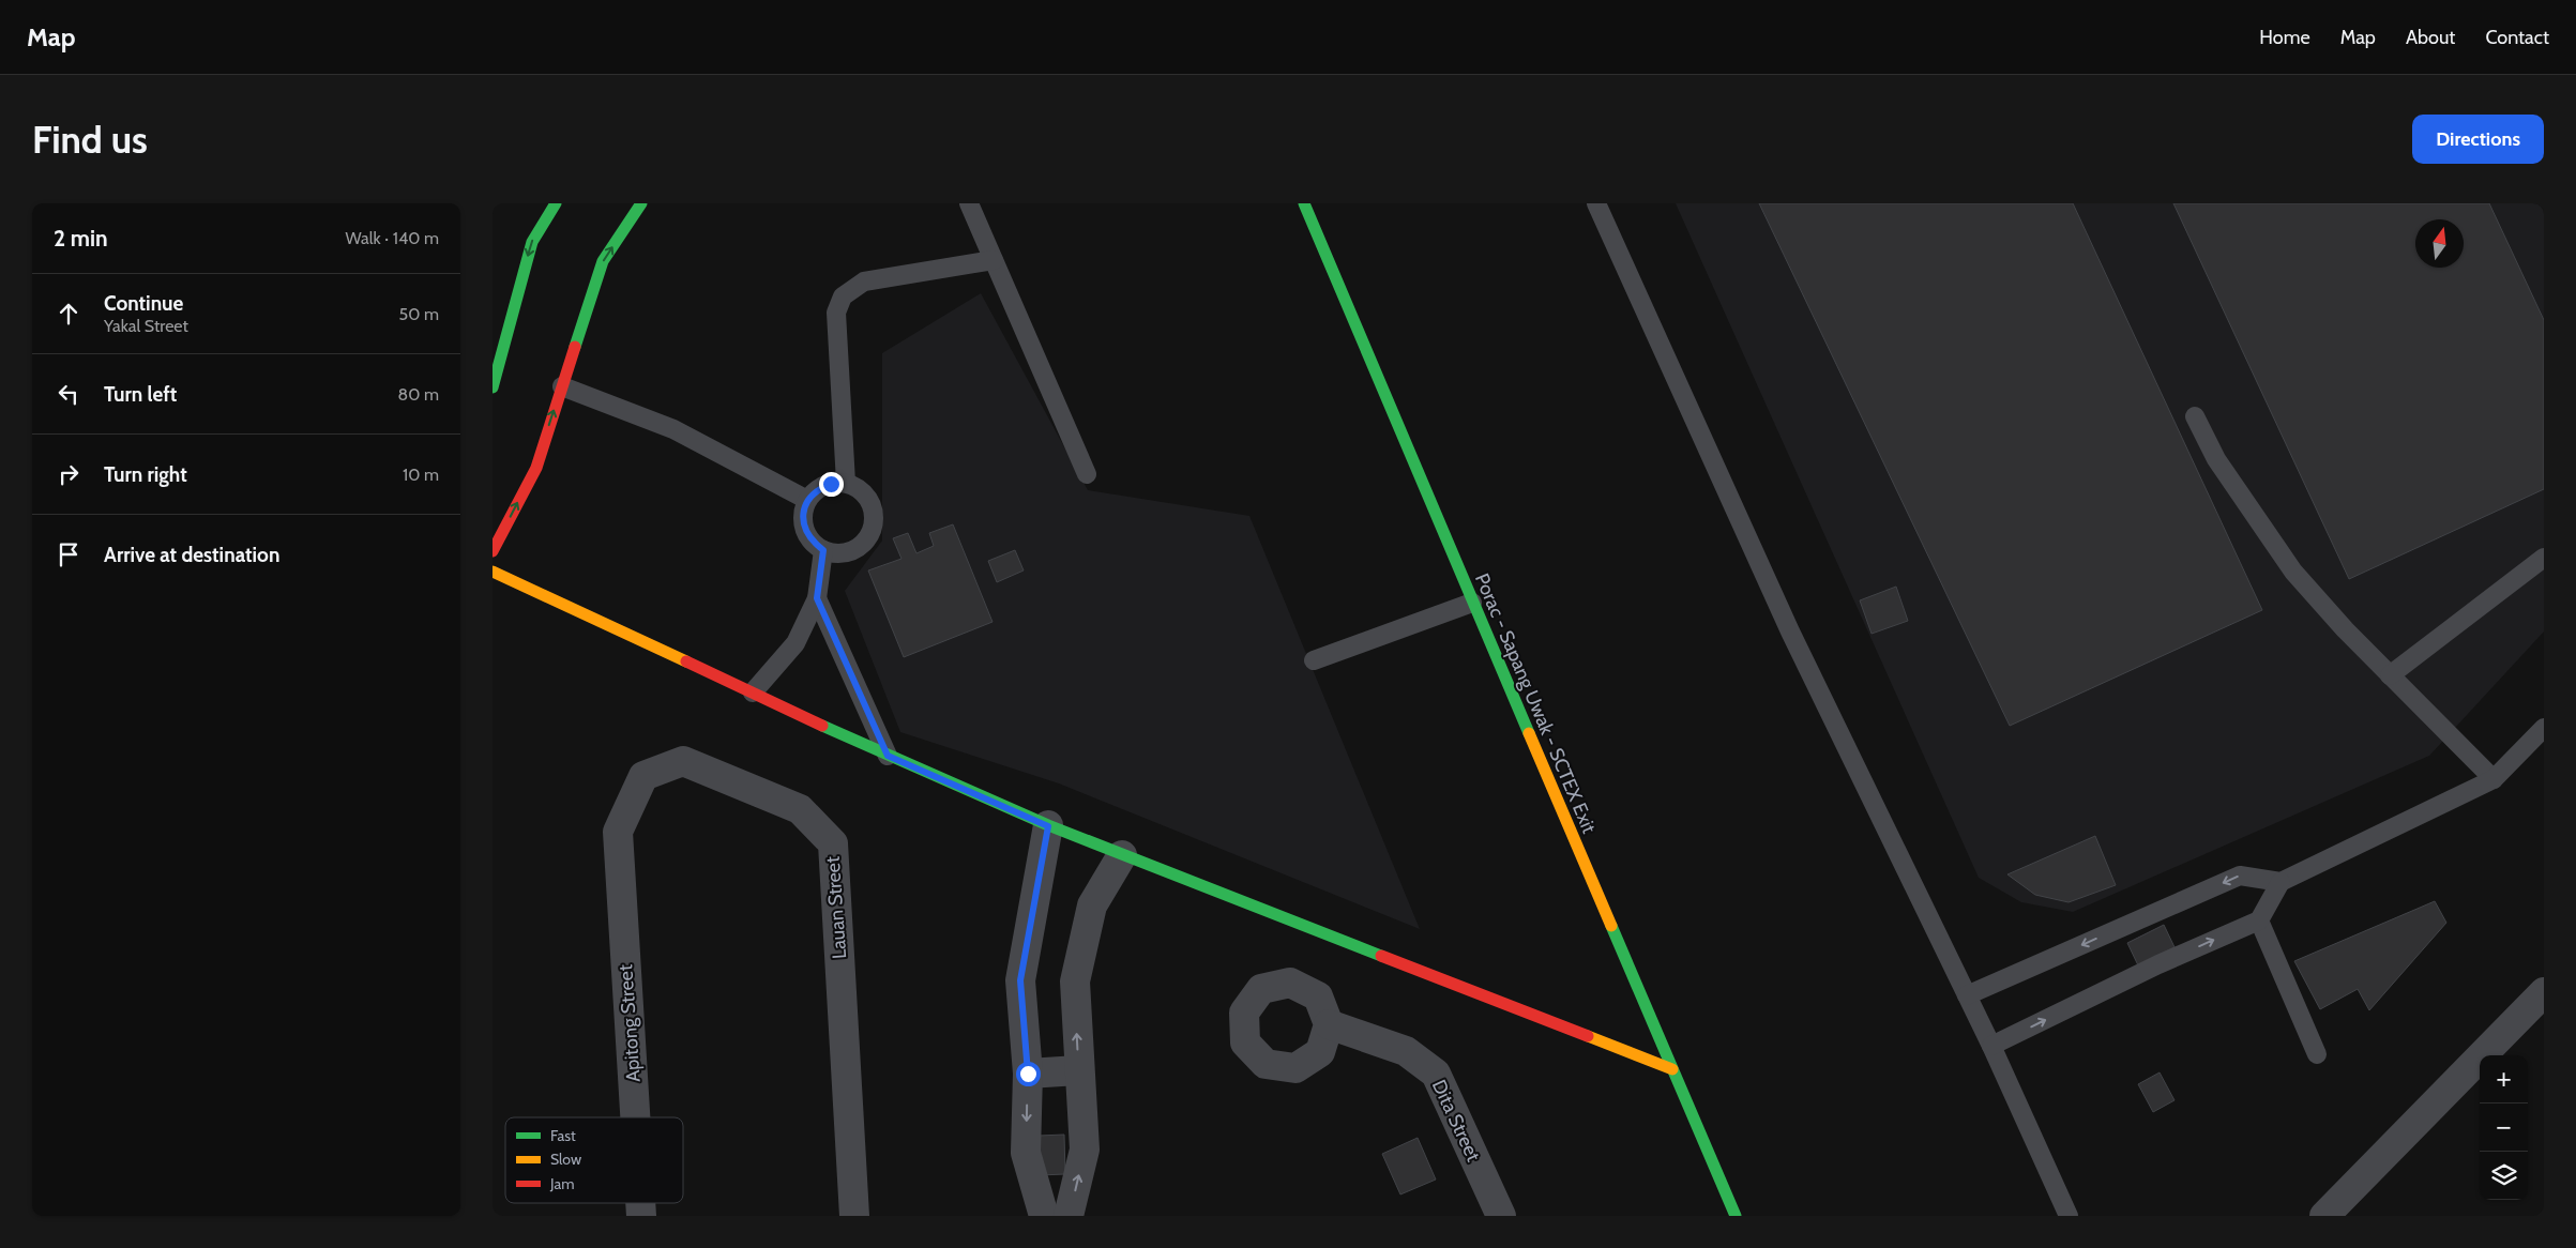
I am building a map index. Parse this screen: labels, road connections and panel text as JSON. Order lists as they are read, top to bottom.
{
  "streets": {
    "street": [
      "Porac - Sapang Uwak - SCTEX Exit",
      "Lauan Street",
      "Apitong Street",
      "Dita Street"
    ]
  },
  "crossings": [
    ["Lauan Street", "Apitong Street"]
  ],
  "legend": ["Fast", "Slow", "Jam"],
  "north": "top",
  "page": {
    "header": "Map",
    "nav": [
      "Home",
      "Map",
      "About",
      "Contact"
    ],
    "buttons": "Directions",
    "title": "Find us",
    "heading": ["2 min", "Walk · 140 m"],
    "list": [
      ["Continue", "Yakal Street", "50 m"],
      ["Turn left", "80 m"],
      ["Turn right", "10 m"],
      "Arrive at destination"
    ],
    "map_buttons": ["+", "−"]
  }
}
